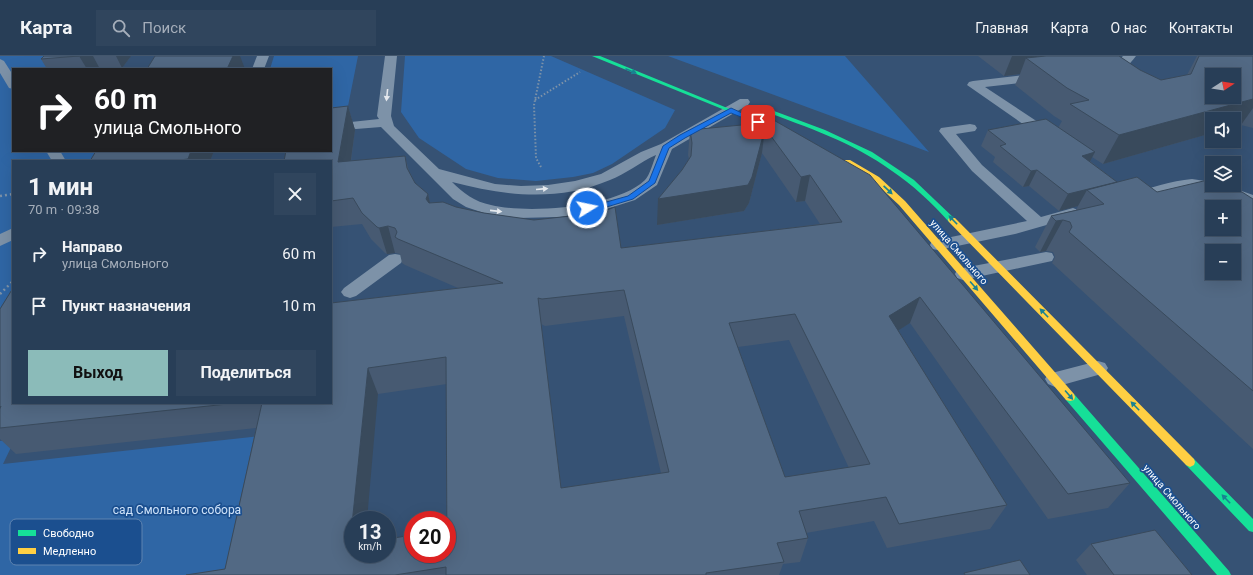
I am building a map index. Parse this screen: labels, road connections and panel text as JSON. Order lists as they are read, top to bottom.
{
  "streets": {
    "street": ["улица Смольного"]
  },
  "parks": ["сад Смольного собора"],
  "legend": ["Свободно", "Медленно"],
  "north": "right",
  "page": {
    "header": "Карта",
    "search": "Поиск",
    "nav": [
      "Главная",
      "Карта",
      "О нас",
      "Контакты"
    ],
    "map_buttons": ["+", "−"],
    "turn": ["60 m", "улица Смольного"],
    "heading": ["1 мин", "70 m · 09:38"],
    "list": [
      {
        "name": "Направо",
        "note": "улица Смольного",
        "value": "60 m"
      },
      {
        "name": "Пункт назначения",
        "value": "10 m"
      }
    ],
    "buttons": ["Выход", "Поделиться"],
    "speed": "13 km/h",
    "limit": "20"
  }
}
